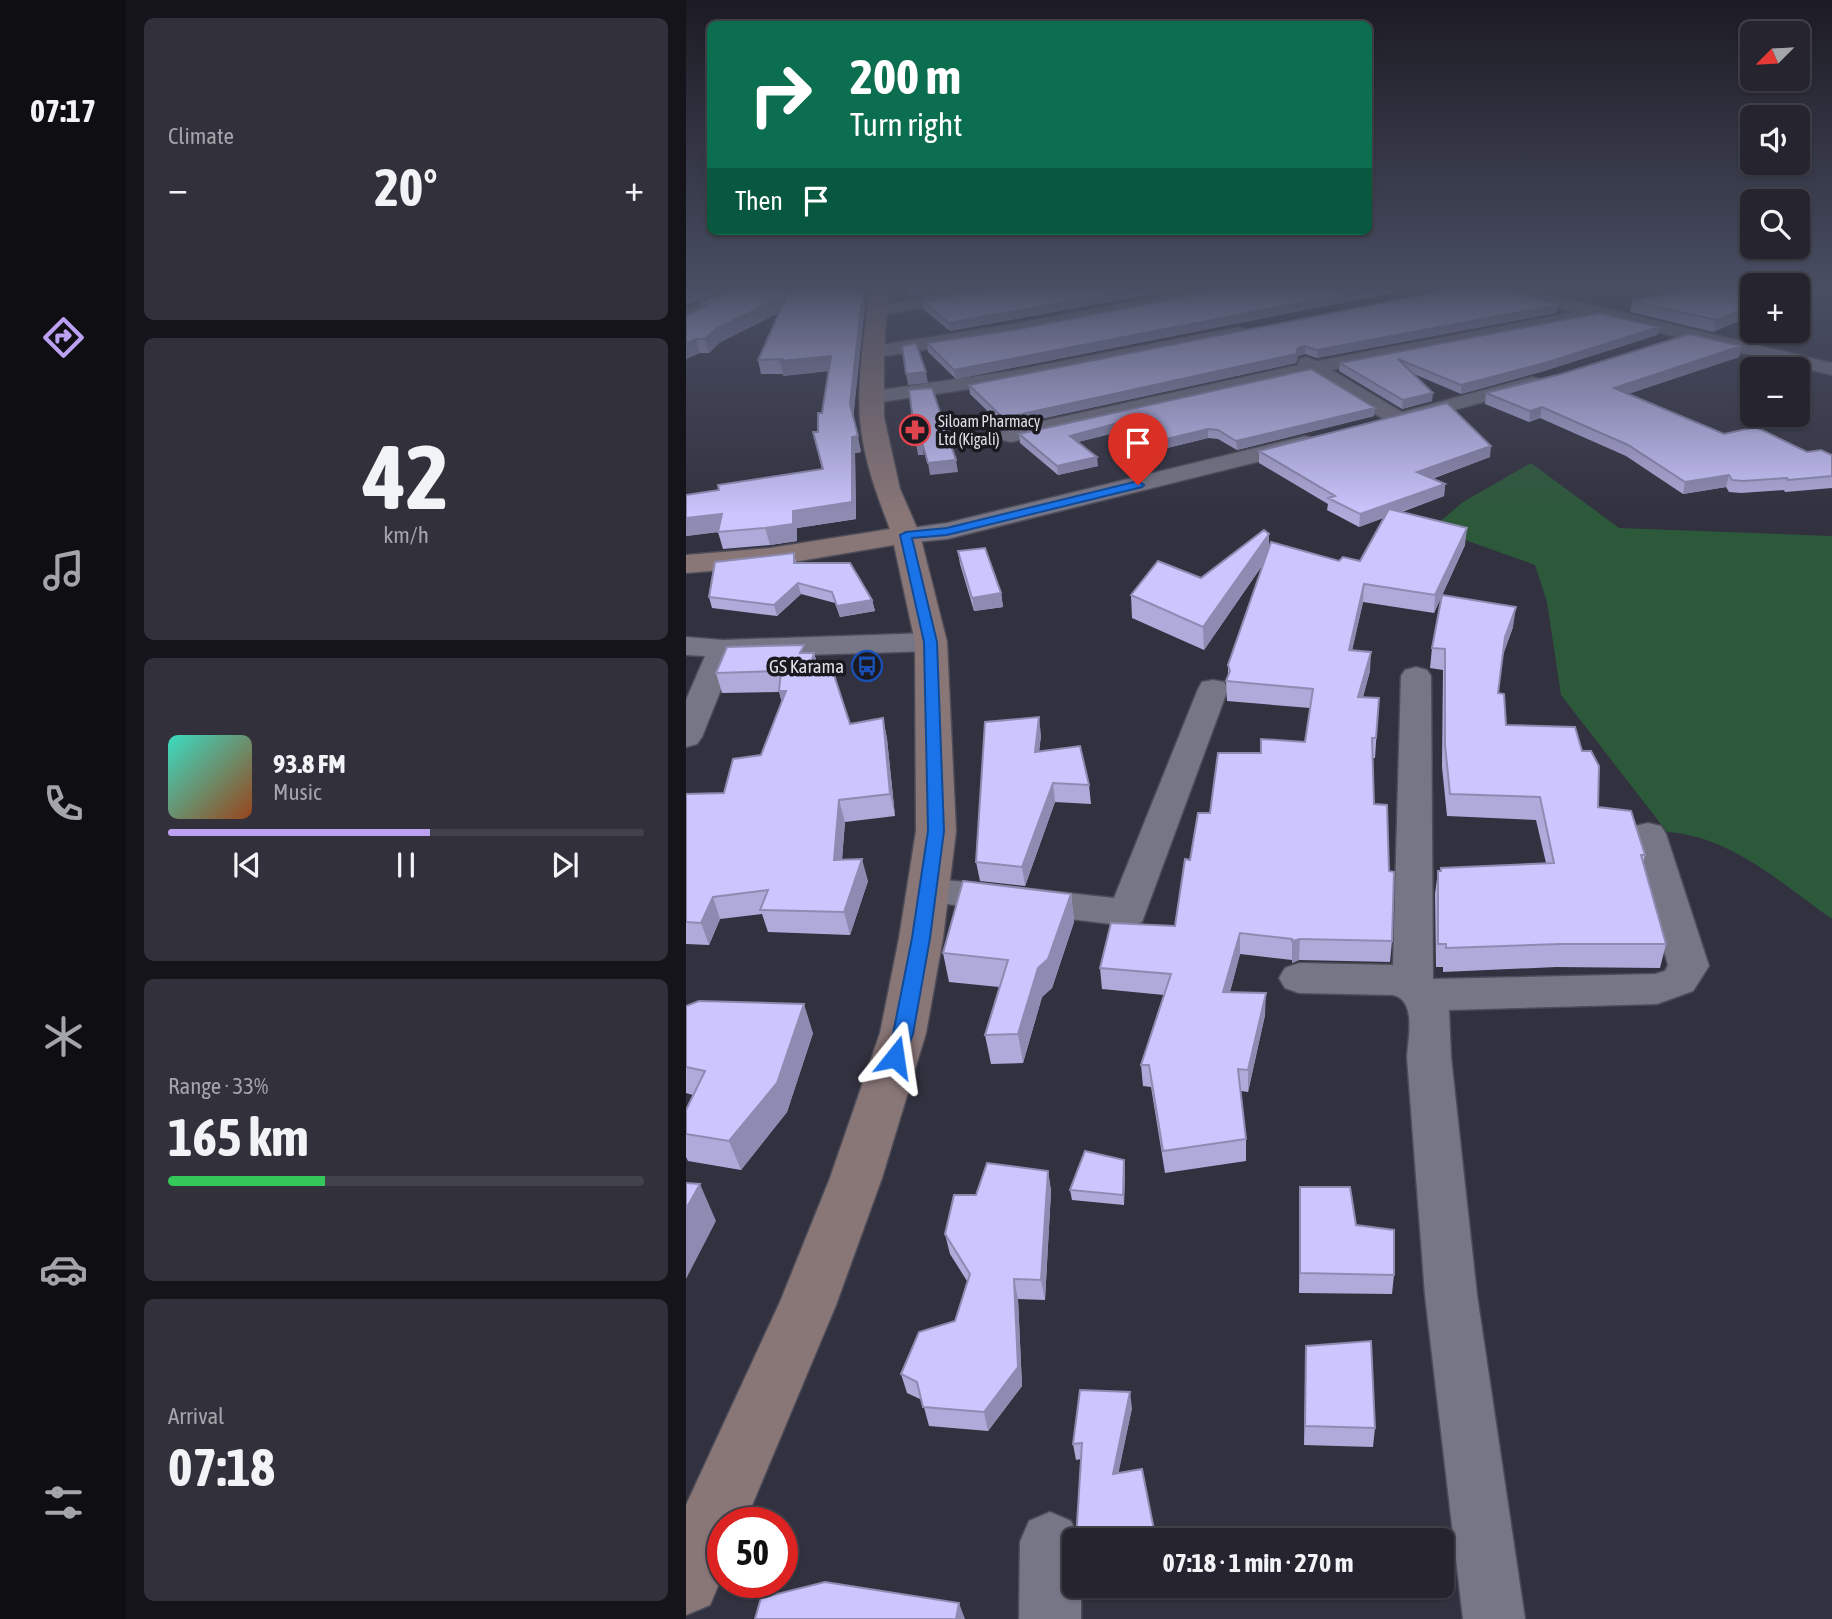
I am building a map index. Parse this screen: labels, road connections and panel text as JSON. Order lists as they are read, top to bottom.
{
  "places": {
    "pharmacy": ["Siloam Pharmacy Ltd (Kigali)"],
    "bus stop": ["GS Karama"]
  },
  "north": "bottom left",
  "page": {
    "tabs": "07:17",
    "tile": [
      "Climate",
      ["42", "km/h"],
      ["Range · 33%", "165 km"],
      ["Arrival", "07:18"]
    ],
    "map_buttons": ["+", "−"],
    "turn": ["200 m", "Turn right"],
    "heat": ["−", "20°", "+"],
    "then": "Then",
    "song": ["93.8 FM", "Music"],
    "limit": "50",
    "trip": "07:18 · 1 min · 270 m"
  }
}
